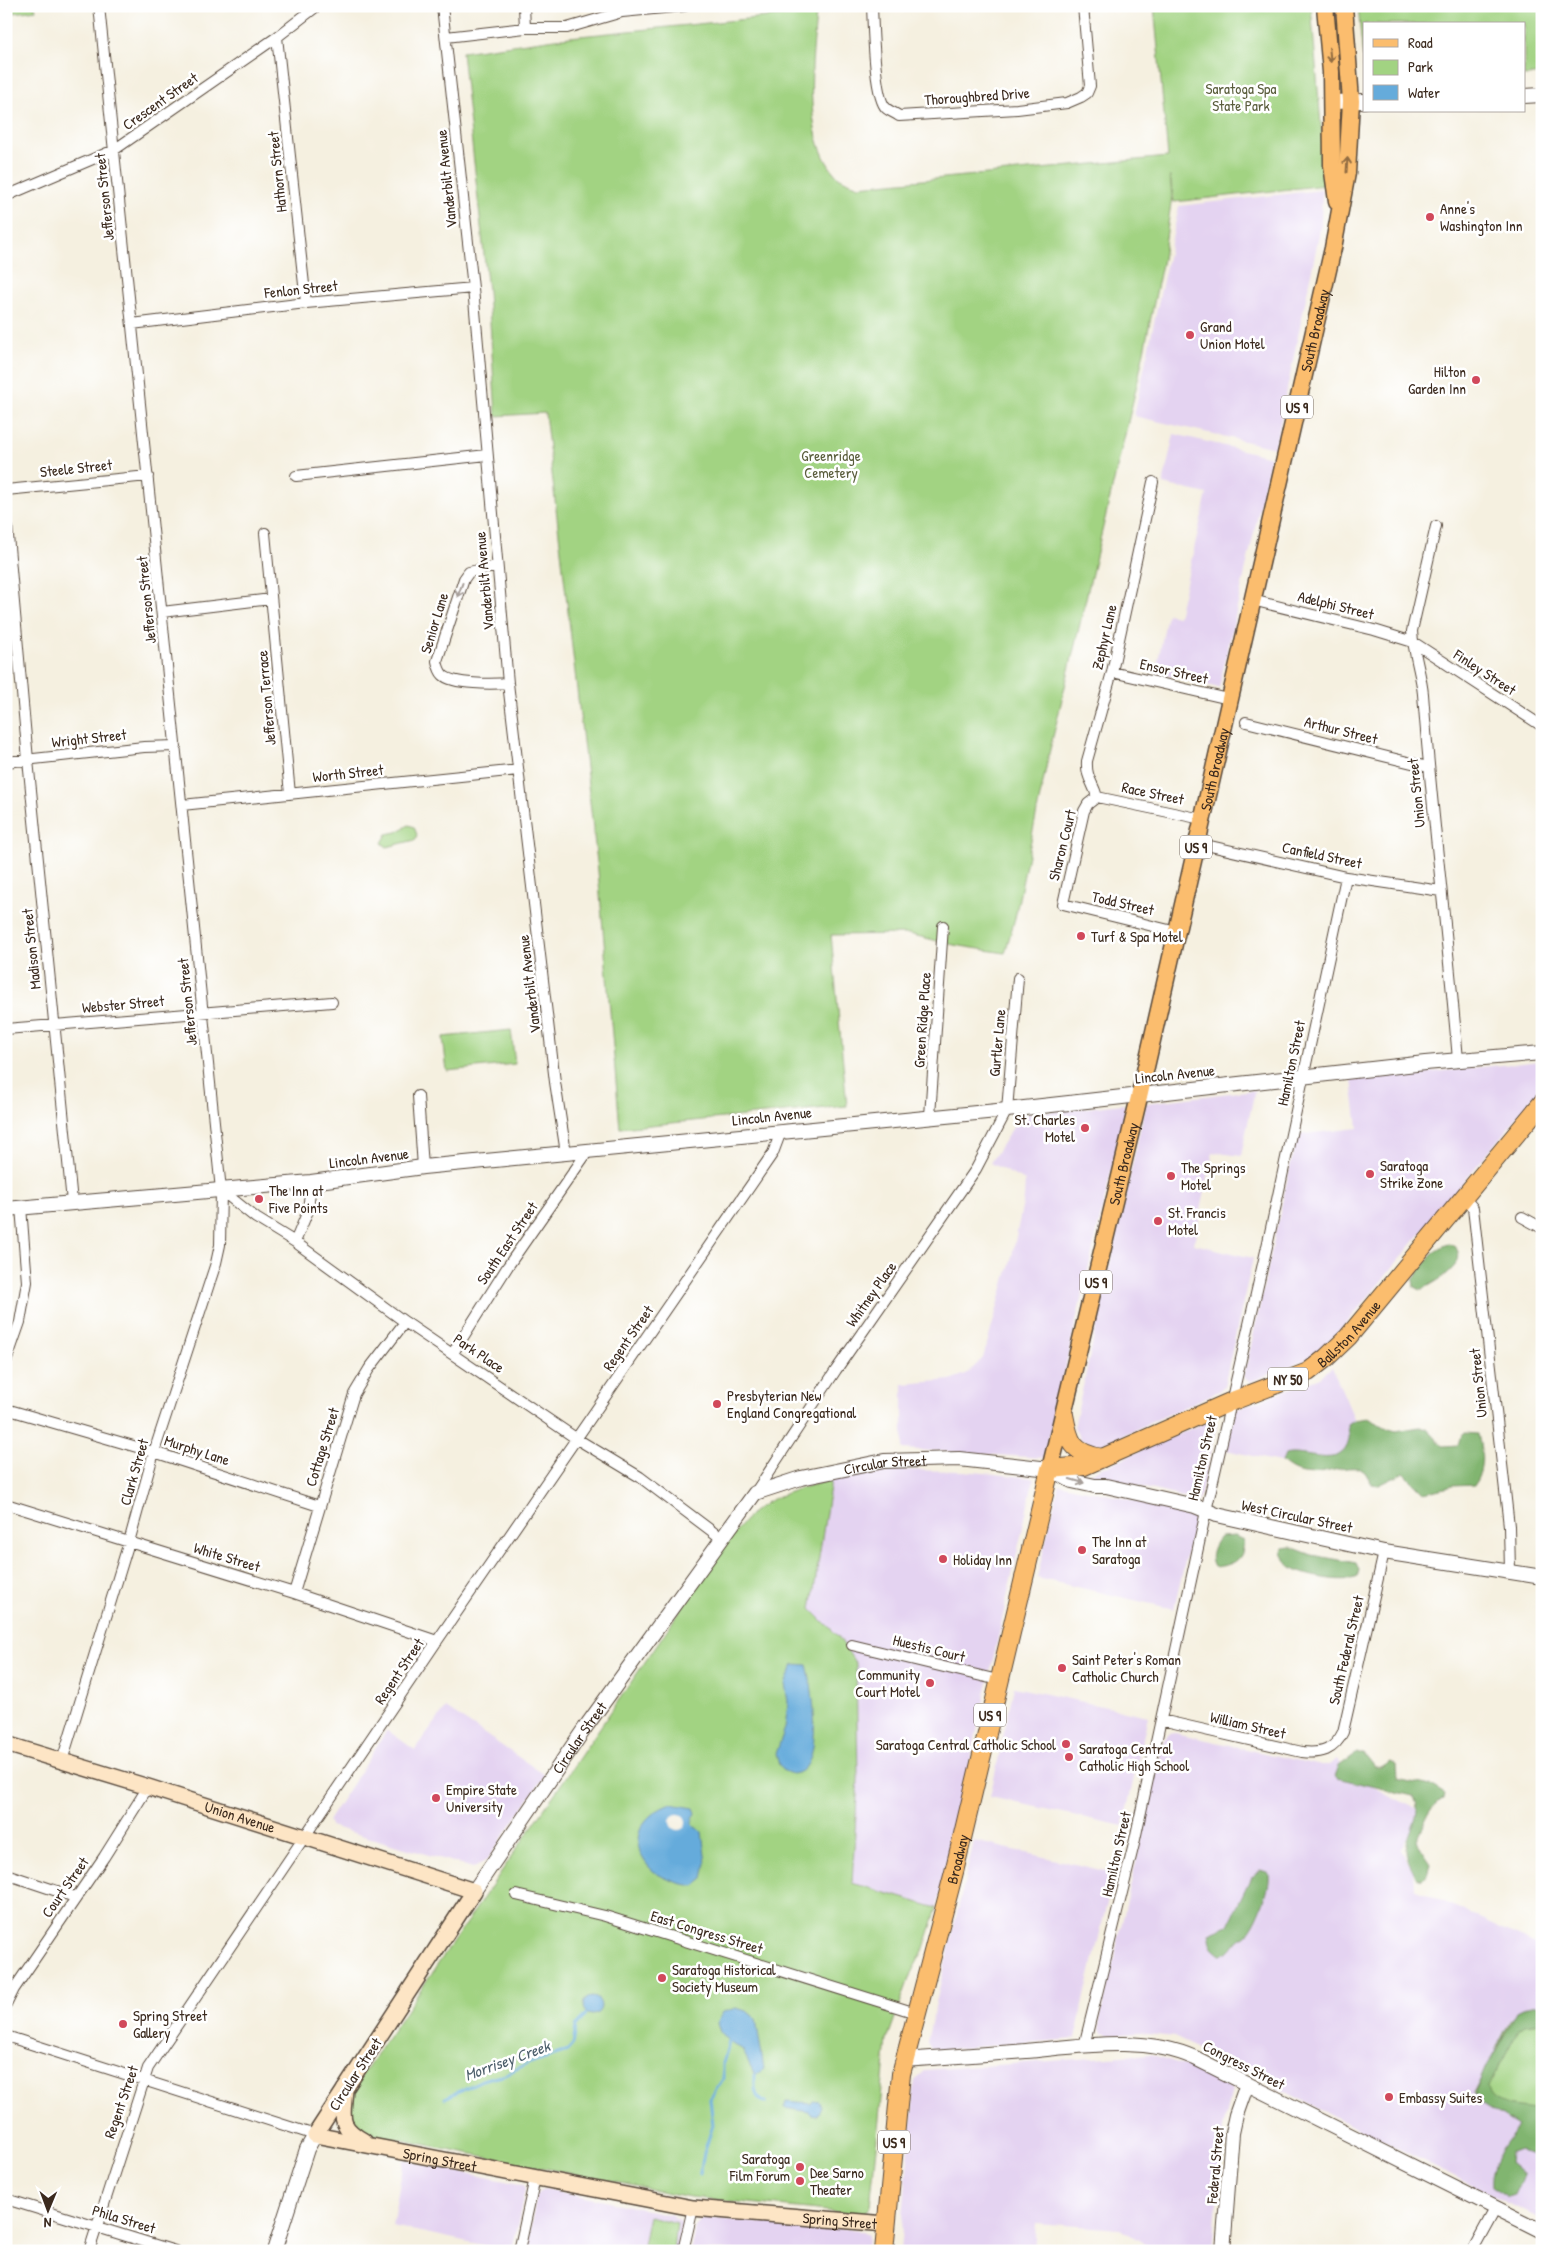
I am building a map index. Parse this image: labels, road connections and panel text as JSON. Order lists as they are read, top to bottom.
{
  "streets": {
    "highway": [
      "US 9",
      "Ballston Avenue",
      "NY 50",
      "Broadway"
    ],
    "main road": [
      "South Broadway",
      "Circular Street",
      "Union Avenue",
      "Spring Street"
    ],
    "street": [
      "Thoroughbred Drive",
      "Crescent Street",
      "Hathorn Street",
      "Vanderbilt Avenue",
      "Jefferson Street",
      "Fenlon Street",
      "Steele Street",
      "Adelphi Street",
      "Senior Lane",
      "Zephyr Lane",
      "Ensor Street",
      "Finley Street",
      "Jefferson Terrace",
      "Arthur Street",
      "Wright Street",
      "Worth Street",
      "Race Street",
      "Union Street",
      "Sharon Court",
      "Canfield Street",
      "Todd Street",
      "Madison Street",
      "Webster Street",
      "Green Ridge Place",
      "Gurtler Lane",
      "Hamilton Street",
      "Lincoln Avenue",
      "South East Street",
      "Whitney Place",
      "Regent Street",
      "Park Place",
      "Cottage Street",
      "Murphy Lane",
      "Clark Street",
      "West Circular Street",
      "White Street",
      "Huestis Court",
      "South Federal Street",
      "William Street",
      "Court Street",
      "East Congress Street",
      "Congress Street",
      "Federal Street",
      "Phila Street"
    ]
  },
  "crossings": [
    ["Crescent Street", "Hathorn Street"],
    ["Crescent Street", "Jefferson Street"],
    ["Hathorn Street", "Fenlon Street"],
    ["Vanderbilt Avenue", "Fenlon Street"],
    ["Vanderbilt Avenue", "Senior Lane"],
    ["Vanderbilt Avenue", "Worth Street"],
    ["Vanderbilt Avenue", "Lincoln Avenue"],
    ["Jefferson Street", "Fenlon Street"],
    ["Jefferson Street", "Steele Street"],
    ["Jefferson Street", "Wright Street"],
    ["Jefferson Street", "Worth Street"],
    ["Jefferson Street", "Webster Street"],
    ["Jefferson Street", "Lincoln Avenue"],
    ["Jefferson Street", "Park Place"],
    ["Jefferson Street", "Clark Street"],
    ["South Broadway", "Adelphi Street"],
    ["South Broadway", "Ensor Street"],
    ["South Broadway", "Race Street"],
    ["South Broadway", "Canfield Street"],
    ["South Broadway", "Todd Street"],
    ["South Broadway", "Lincoln Avenue"],
    ["South Broadway", "Ballston Avenue"],
    ["South Broadway", "Circular Street"],
    ["South Broadway", "West Circular Street"],
    ["South Broadway", "Broadway"],
    ["Adelphi Street", "Finley Street"],
    ["Adelphi Street", "Union Street"],
    ["Zephyr Lane", "Ensor Street"],
    ["Zephyr Lane", "Race Street"],
    ["Zephyr Lane", "Sharon Court"],
    ["Finley Street", "Union Street"],
    ["Jefferson Terrace", "Worth Street"],
    ["Arthur Street", "Union Street"],
    ["Wright Street", "Madison Street"],
    ["Race Street", "Sharon Court"],
    ["Union Street", "Canfield Street"],
    ["Union Street", "Lincoln Avenue"],
    ["Union Street", "Ballston Avenue"],
    ["Union Street", "West Circular Street"],
    ["Sharon Court", "Todd Street"],
    ["Canfield Street", "Hamilton Street"],
    ["Madison Street", "Webster Street"],
    ["Madison Street", "Lincoln Avenue"],
    ["Green Ridge Place", "Lincoln Avenue"],
    ["Gurtler Lane", "Lincoln Avenue"],
    ["Gurtler Lane", "Whitney Place"],
    ["Hamilton Street", "Lincoln Avenue"],
    ["Hamilton Street", "Ballston Avenue"],
    ["Hamilton Street", "West Circular Street"],
    ["Hamilton Street", "William Street"],
    ["Hamilton Street", "Congress Street"],
    ["Lincoln Avenue", "South East Street"],
    ["Lincoln Avenue", "Whitney Place"],
    ["Lincoln Avenue", "Regent Street"],
    ["Lincoln Avenue", "Park Place"],
    ["Lincoln Avenue", "Clark Street"],
    ["South East Street", "Park Place"],
    ["Whitney Place", "Circular Street"],
    ["Ballston Avenue", "Circular Street"],
    ["Ballston Avenue", "West Circular Street"],
    ["Ballston Avenue", "Broadway"],
    ["Regent Street", "Park Place"],
    ["Regent Street", "White Street"],
    ["Regent Street", "Union Avenue"],
    ["Regent Street", "Spring Street"],
    ["Regent Street", "Phila Street"],
    ["Park Place", "Cottage Street"],
    ["Park Place", "Circular Street"],
    ["Park Place", "Clark Street"],
    ["Cottage Street", "Murphy Lane"],
    ["Cottage Street", "White Street"],
    ["Murphy Lane", "Clark Street"],
    ["Circular Street", "West Circular Street"],
    ["Circular Street", "Union Avenue"],
    ["Circular Street", "Broadway"],
    ["Circular Street", "Spring Street"],
    ["Clark Street", "White Street"],
    ["Clark Street", "Union Avenue"],
    ["West Circular Street", "South Federal Street"],
    ["West Circular Street", "Broadway"],
    ["Huestis Court", "Broadway"],
    ["South Federal Street", "William Street"],
    ["Union Avenue", "Court Street"],
    ["Broadway", "East Congress Street"],
    ["Broadway", "Congress Street"],
    ["Broadway", "Spring Street"],
    ["Congress Street", "Federal Street"]
  ],
  "water": ["Morrisey Creek"],
  "parks": ["Saratoga Spa State Park", "Greenridge Cemetery"],
  "places": [
    "Anne's Washington Inn",
    "Grand Union Motel",
    "Hilton Garden Inn",
    "Turf & Spa Motel",
    "St. Charles Motel",
    "Saratoga Strike Zone",
    "The Springs Motel",
    "The Inn at Five Points",
    "St. Francis Motel",
    "Presbyterian New England Congregational",
    "The Inn at Saratoga",
    "Holiday Inn",
    "Saint Peter's Roman Catholic Church",
    "Community Court Motel",
    "Saratoga Central Catholic School",
    "Saratoga Central Catholic High School",
    "Empire State University",
    "Saratoga Historical Society Museum",
    "Spring Street Gallery",
    "Embassy Suites",
    "Saratoga Film Forum",
    "Dee Sarno Theater"
  ],
  "legend": ["Road", "Park", "Water"],
  "north": "bottom"
}
